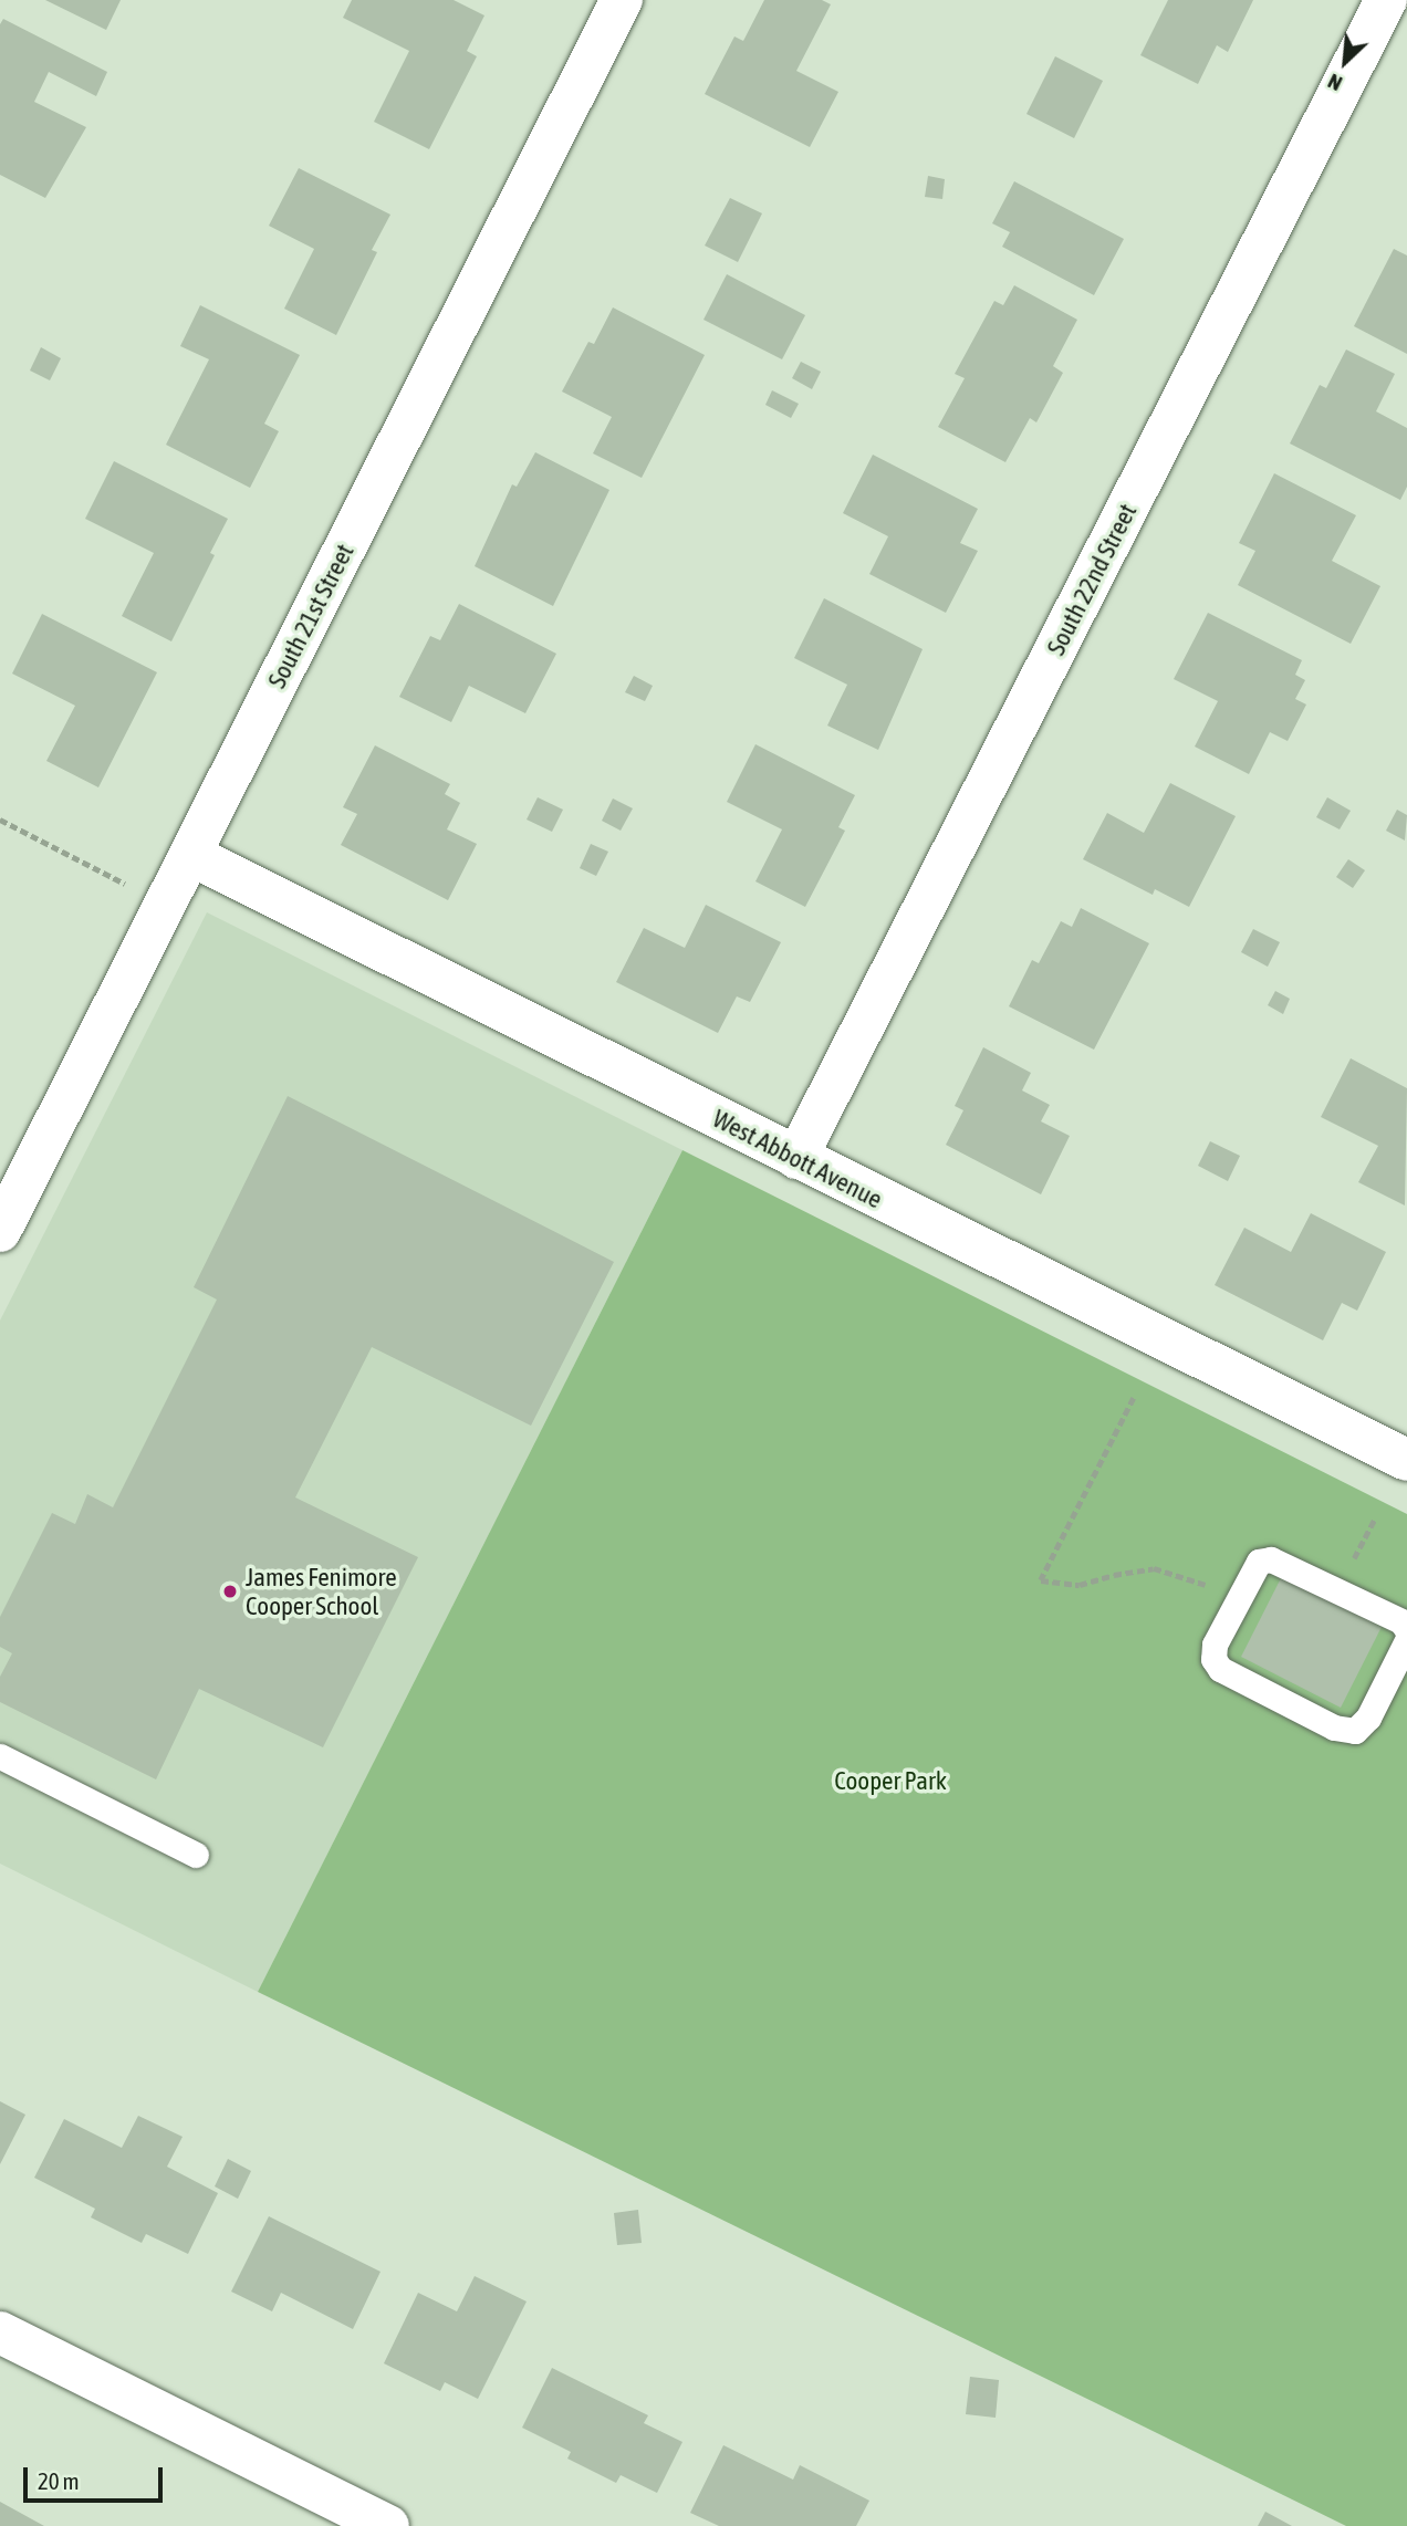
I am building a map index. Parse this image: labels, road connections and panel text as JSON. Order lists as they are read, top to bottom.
{
  "streets": {
    "street": ["South 22nd Street", "South 21st Street", "West Abbott Avenue"]
  },
  "crossings": [
    ["South 22nd Street", "West Abbott Avenue"],
    ["South 21st Street", "West Abbott Avenue"]
  ],
  "parks": ["Cooper Park"],
  "places": ["James Fenimore Cooper School"],
  "scale_bar": "20 m",
  "north": "bottom left"
}
